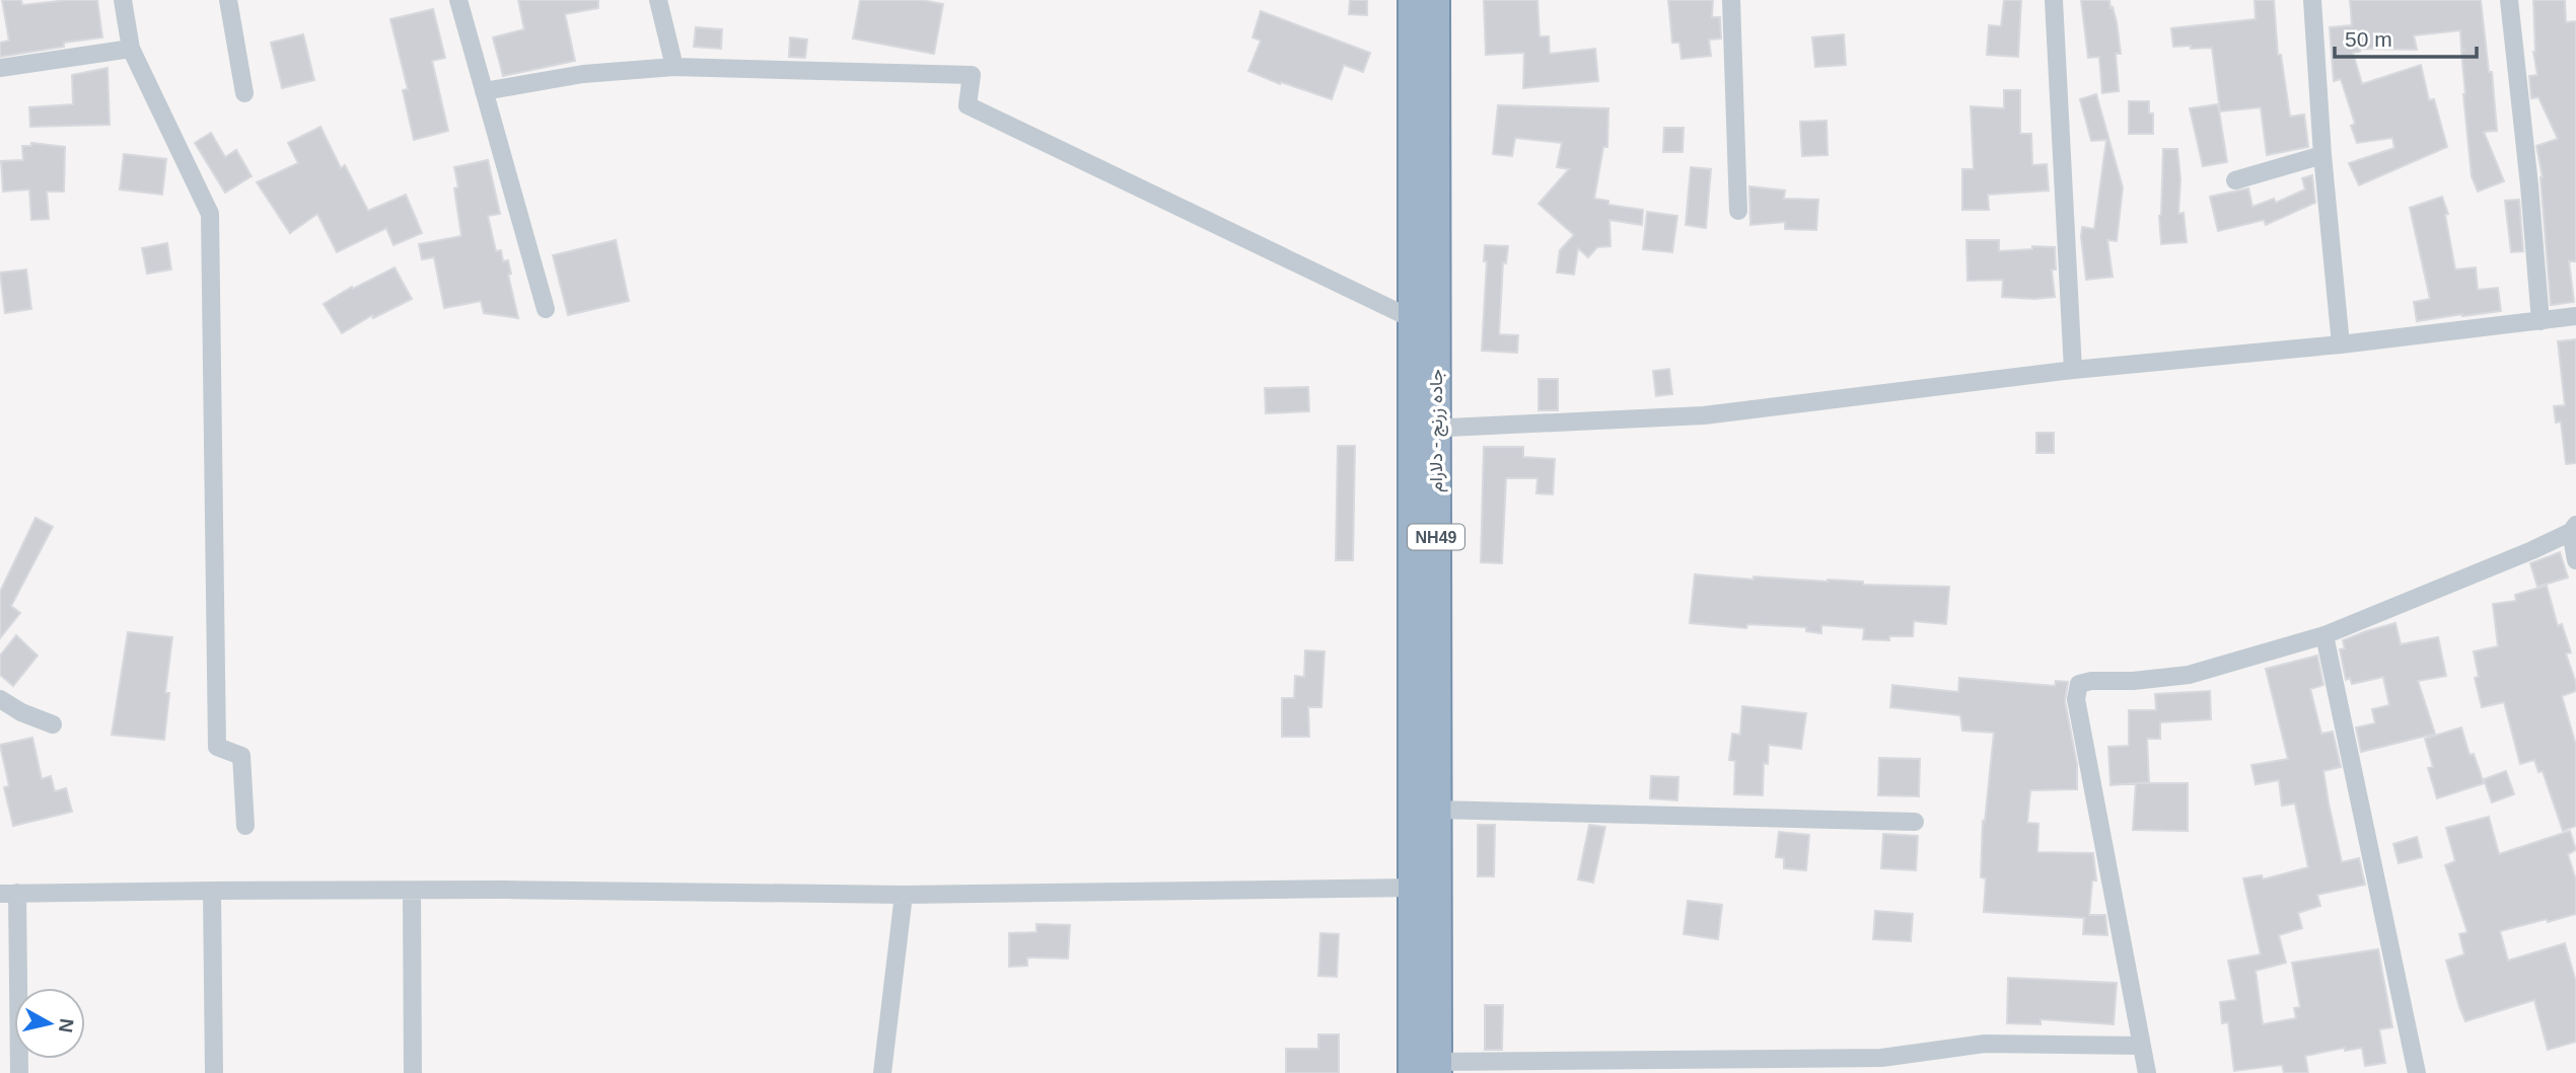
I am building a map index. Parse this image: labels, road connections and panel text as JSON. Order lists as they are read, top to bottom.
{
  "streets": {
    "highway": ["جاده زرنج - دلارام", "NH49"]
  },
  "scale_bar": "50 m",
  "north": "right"
}
